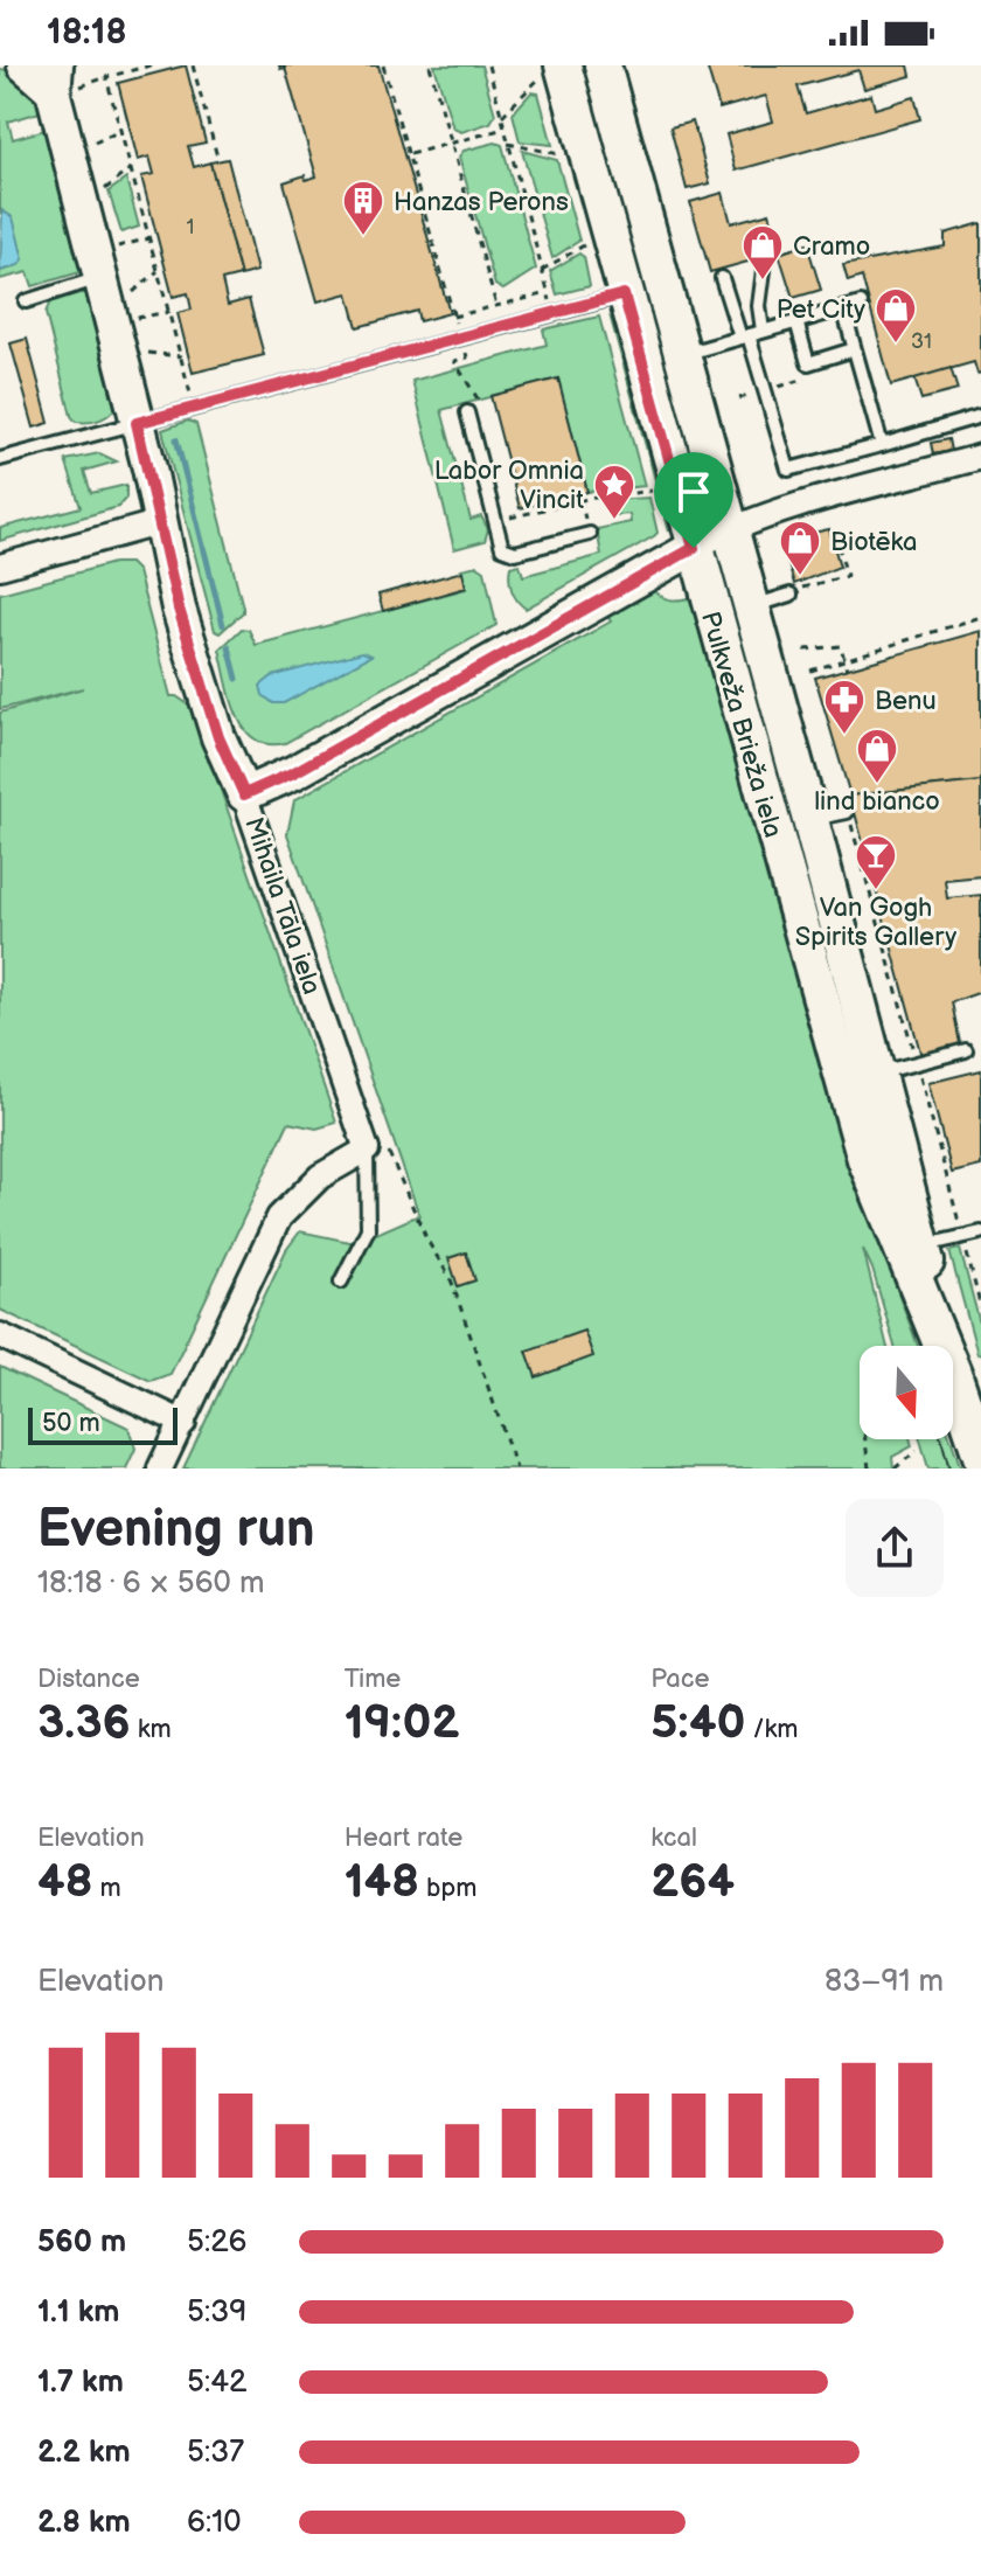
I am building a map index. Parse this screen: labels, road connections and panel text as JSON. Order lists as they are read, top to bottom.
{
  "streets": {
    "main road": ["Pulkveža Brieža iela"],
    "street": ["Mihaila Tāla iela"]
  },
  "places": {
    "building": ["Hanzas Perons"],
    "shop": [
      "Cramo",
      "Pet City",
      "Biotēka",
      "lind bianco"
    ],
    "place": ["Labor Omnia Vincit"],
    "pharmacy": ["Benu"],
    "bar": ["Van Gogh Spirits Gallery"]
  },
  "house_numbers": ["1", "31"],
  "scale_bar": "50 m",
  "north": "bottom",
  "page": {
    "status": "18:18",
    "scale": "50 m",
    "heading": ["Evening run", "18:18 · 6 × 560 m"],
    "stats": [
      ["Distance", "3.36 km"],
      ["Time", "19:02"],
      ["Pace", "5:40 /km"],
      ["Elevation", "48 m"],
      ["Heart rate", "148 bpm"],
      ["kcal", "264"]
    ],
    "chart": ["Elevation", "83–91 m"],
    "list": [
      {
        "name": "560 m",
        "note": "5:26"
      },
      {
        "name": "1.1 km",
        "note": "5:39"
      },
      {
        "name": "1.7 km",
        "note": "5:42"
      },
      {
        "name": "2.2 km",
        "note": "5:37"
      },
      {
        "name": "2.8 km",
        "note": "6:10"
      }
    ]
  }
}
